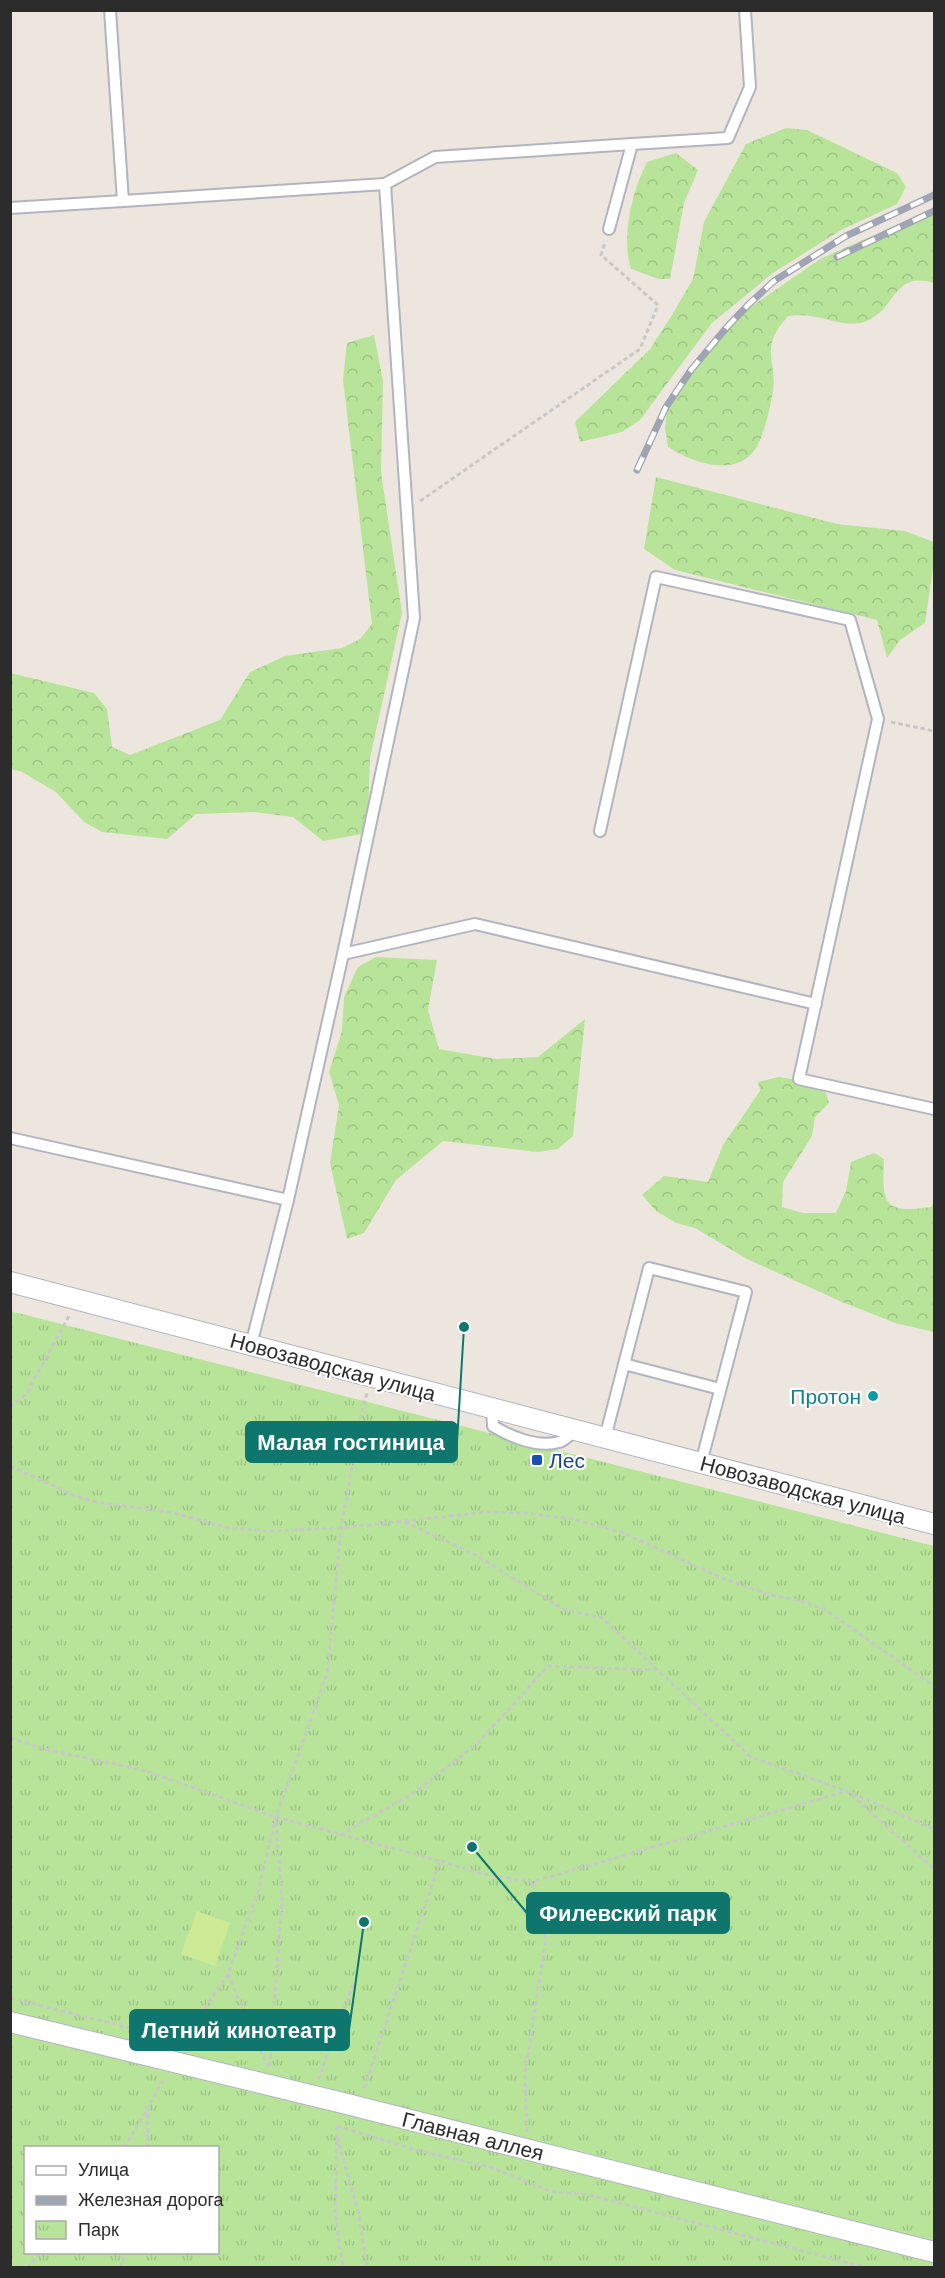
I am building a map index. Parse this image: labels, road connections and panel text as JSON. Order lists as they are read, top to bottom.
{
  "streets": {
    "street": ["Новозаводская улица", "Главная аллея"]
  },
  "places": {
    "other": [
      "Малая гостиница",
      "Протон",
      "Филевский парк",
      "Летний кинотеатр"
    ],
    "transit": ["Лес"]
  },
  "legend": ["Улица", "Железная дорога", "Парк"]
}
